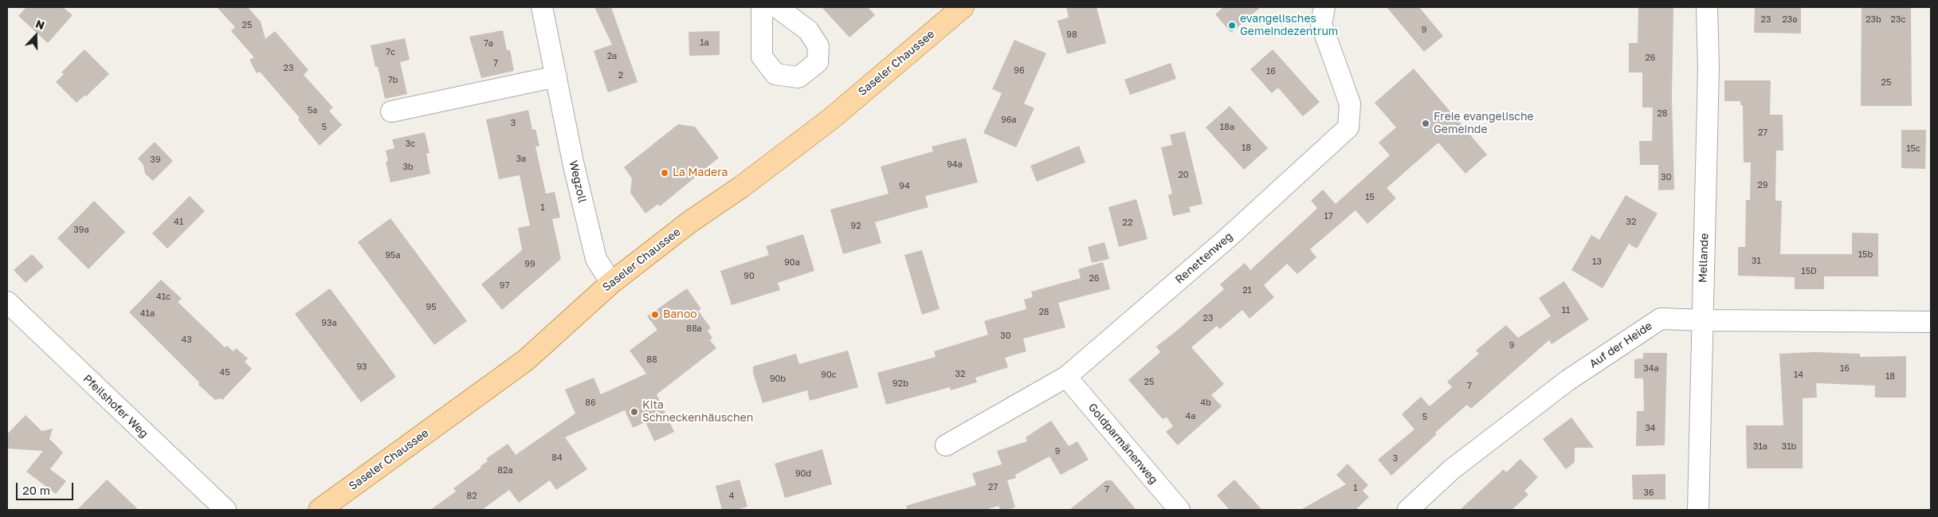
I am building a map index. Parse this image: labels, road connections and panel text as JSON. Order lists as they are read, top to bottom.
{
  "streets": {
    "main road": ["Saseler Chaussee"],
    "street": [
      "Wegzoll",
      "Renettenweg",
      "Mellande",
      "Auf der Heide",
      "Pfeilshofer Weg",
      "Goldparmänenweg"
    ]
  },
  "crossings": [
    ["Saseler Chaussee", "Wegzoll"],
    ["Renettenweg", "Goldparmänenweg"],
    ["Mellande", "Auf der Heide"]
  ],
  "places": [
    "evangelisches Gemeindezentrum",
    "Freie evangelische Gemeinde",
    "La Madera",
    "Banoo",
    "Kita Schneckenhäuschen"
  ],
  "house_numbers": [
    "23",
    "23a",
    "23b",
    "23c",
    "25",
    "9",
    "98",
    "1a",
    "7a",
    "7c",
    "2a",
    "26",
    "7",
    "23",
    "96",
    "16",
    "2",
    "7b",
    "25",
    "5a",
    "28",
    "96a",
    "3",
    "5",
    "18a",
    "27",
    "3c",
    "18",
    "15c",
    "3a",
    "39",
    "94a",
    "3b",
    "20",
    "30",
    "29",
    "94",
    "15",
    "1",
    "17",
    "41",
    "32",
    "22",
    "92",
    "39a",
    "15b",
    "95a",
    "31",
    "13",
    "90a",
    "99",
    "15D",
    "90",
    "26",
    "97",
    "21",
    "41c",
    "95",
    "11",
    "28",
    "41a",
    "23",
    "93a",
    "88a",
    "30",
    "43",
    "9",
    "88",
    "93",
    "34a",
    "16",
    "45",
    "32",
    "90c",
    "14",
    "18",
    "90b",
    "25",
    "92b",
    "7",
    "86",
    "4b",
    "4a",
    "5",
    "34",
    "31a",
    "31b",
    "9",
    "84",
    "3",
    "82a",
    "90d",
    "27",
    "1",
    "7",
    "36",
    "82",
    "4"
  ],
  "scale_bar": "20 m",
  "north": "top"
}
